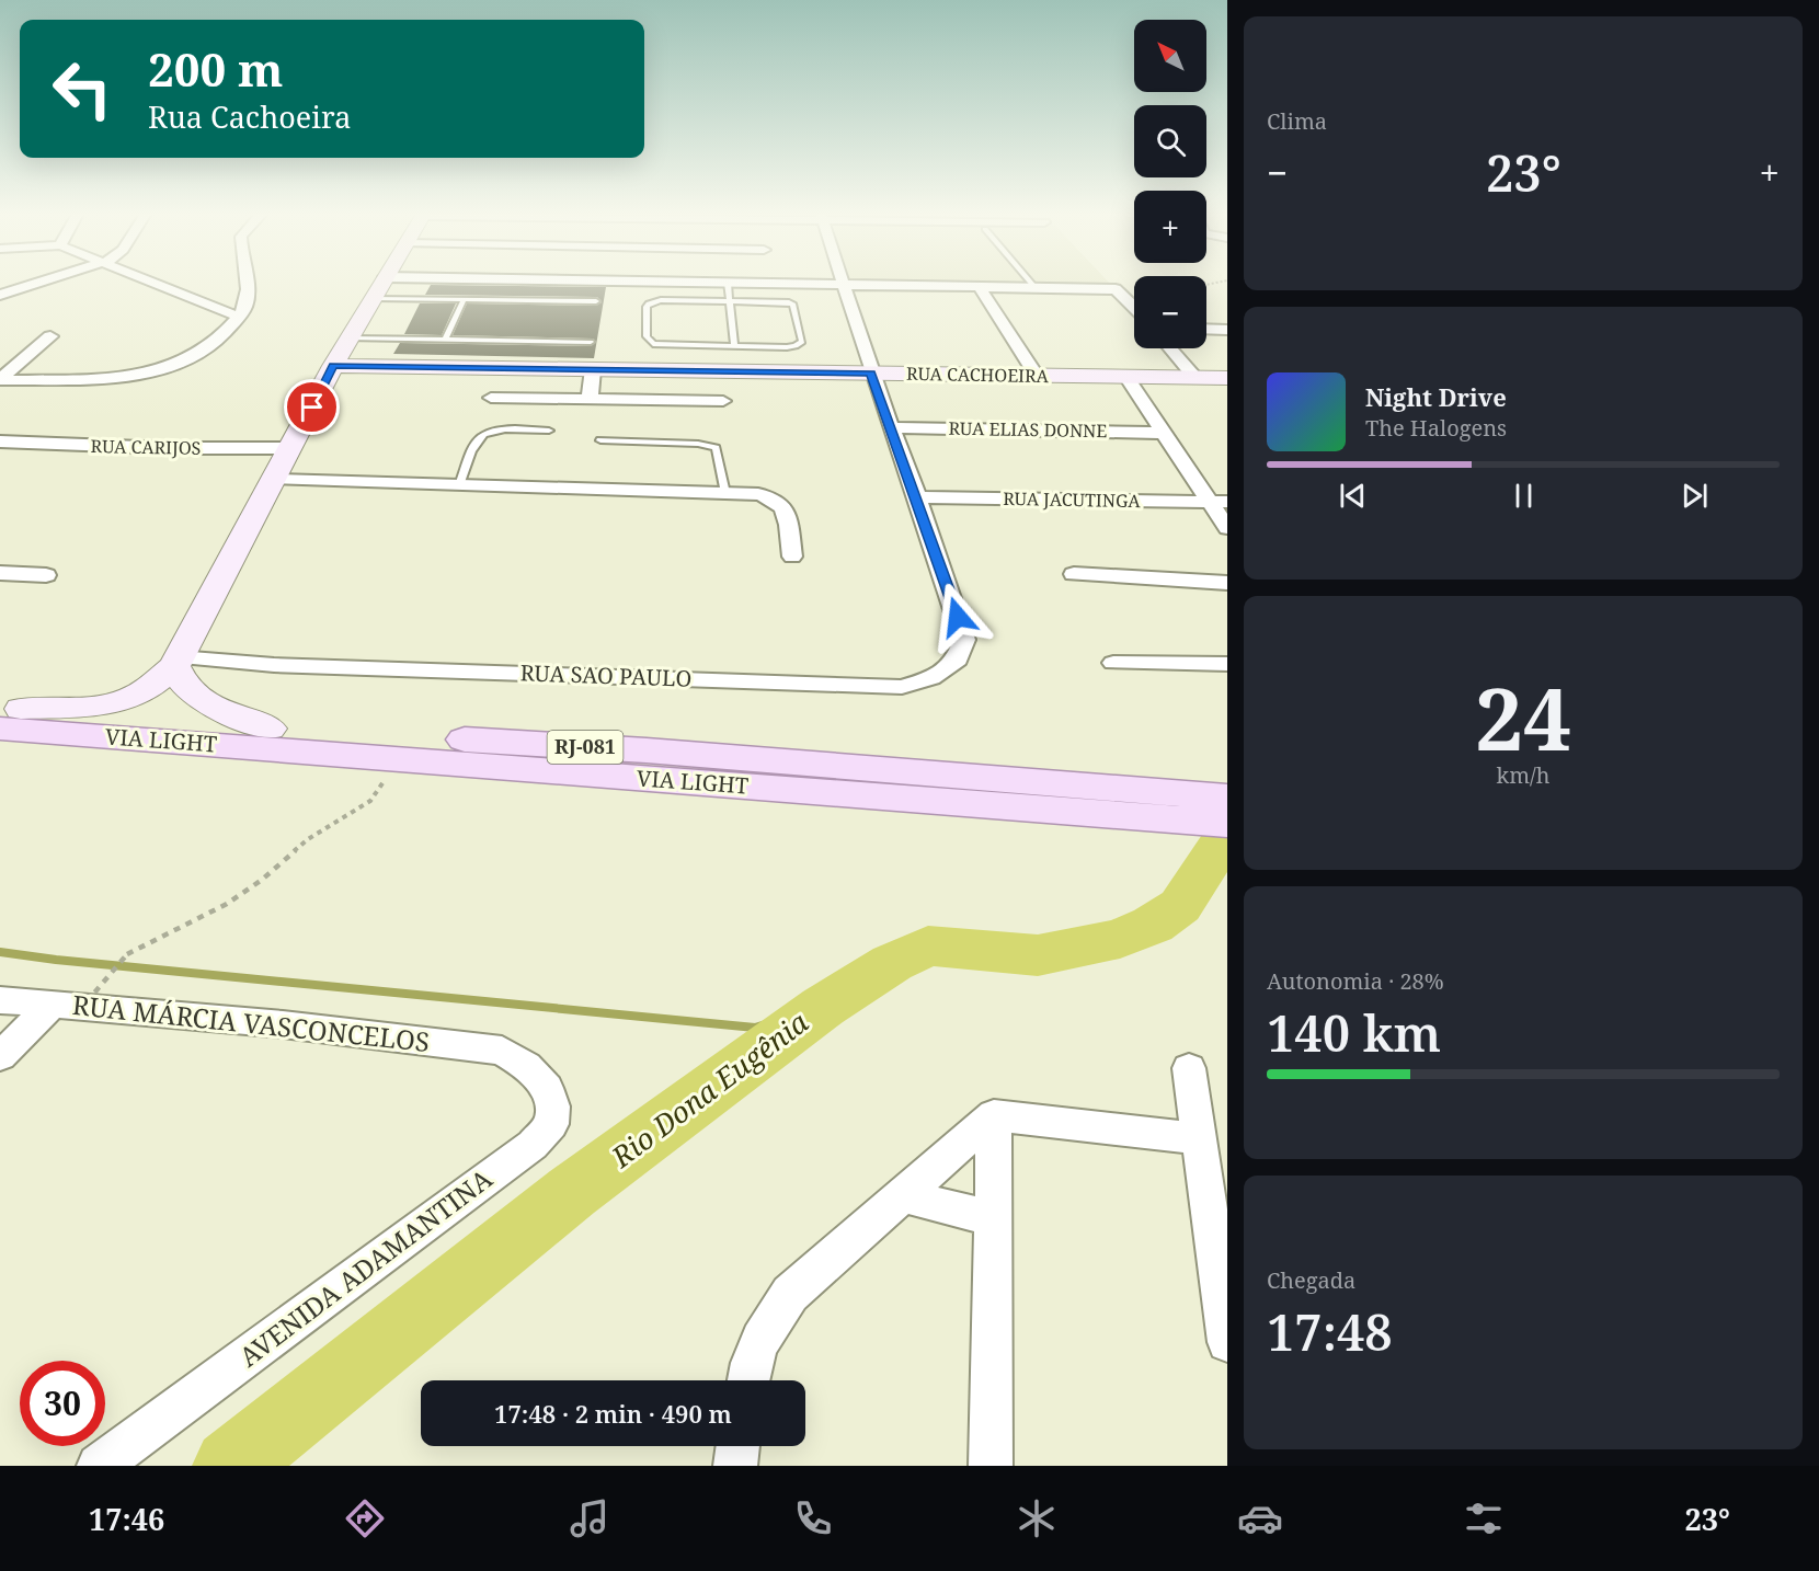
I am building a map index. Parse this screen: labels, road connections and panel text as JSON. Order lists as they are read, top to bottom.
{
  "streets": {
    "main road": ["RUA CACHOEIRA", "VIA LIGHT", "RJ-081"],
    "street": [
      "RUA ELIAS DONNE",
      "RUA CARIJOS",
      "RUA JACUTINGA",
      "RUA SAO PAULO",
      "RUA MÁRCIA VASCONCELOS",
      "AVENIDA ADAMANTINA"
    ]
  },
  "crossings": [
    ["RUA CACHOEIRA", "RUA SAO PAULO"],
    ["RUA ELIAS DONNE", "RUA SAO PAULO"],
    ["RUA JACUTINGA", "RUA SAO PAULO"],
    ["RUA MÁRCIA VASCONCELOS", "AVENIDA ADAMANTINA"]
  ],
  "water": ["Rio Dona Eugênia"],
  "north": "top left",
  "page": {
    "tile": [
      "Clima",
      ["24", "km/h"],
      ["Autonomia · 28%", "140 km"],
      ["Chegada", "17:48"]
    ],
    "map_buttons": ["+", "−"],
    "turn": ["200 m", "Rua Cachoeira"],
    "heat": ["−", "23°", "+"],
    "song": ["Night Drive", "The Halogens"],
    "limit": "30",
    "trip": "17:48 · 2 min · 490 m",
    "tabs": ["17:46", "23°"]
  }
}
